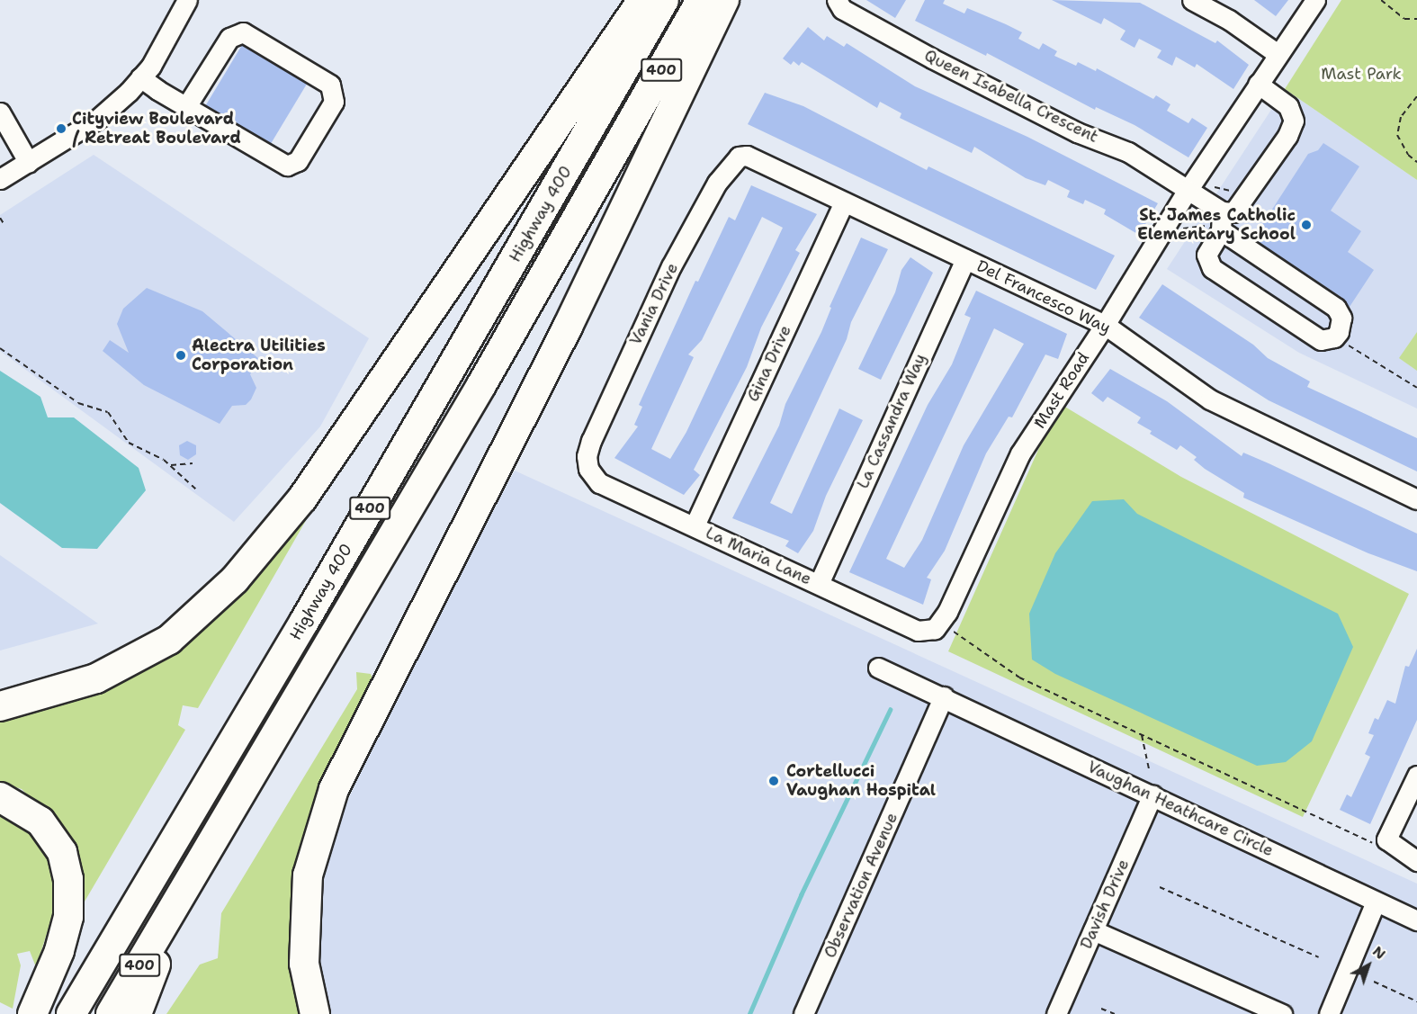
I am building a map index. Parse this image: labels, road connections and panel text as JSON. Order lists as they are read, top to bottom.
{
  "streets": {
    "highway": ["400", "Highway 400"],
    "street": [
      "Queen Isabella Crescent",
      "Del Francesco Way",
      "Vania Drive",
      "Gina Drive",
      "Mast Road",
      "La Cassandra Way",
      "La Maria Lane",
      "Vaughan Heathcare Circle",
      "Observation Avenue",
      "Davish Drive"
    ]
  },
  "crossings": [
    ["Queen Isabella Crescent", "Mast Road"],
    ["Del Francesco Way", "Vania Drive"],
    ["Del Francesco Way", "Gina Drive"],
    ["Del Francesco Way", "Mast Road"],
    ["Del Francesco Way", "La Cassandra Way"],
    ["Vania Drive", "La Maria Lane"],
    ["Gina Drive", "La Maria Lane"],
    ["Mast Road", "La Maria Lane"],
    ["La Cassandra Way", "La Maria Lane"],
    ["Vaughan Heathcare Circle", "Observation Avenue"],
    ["Vaughan Heathcare Circle", "Davish Drive"]
  ],
  "parks": ["Mast Park"],
  "places": [
    "Cityview Boulevard / Retreat Boulevard",
    "St. James Catholic Elementary School",
    "Alectra Utilities Corporation",
    "Cortellucci Vaughan Hospital"
  ],
  "north": "top right"
}
